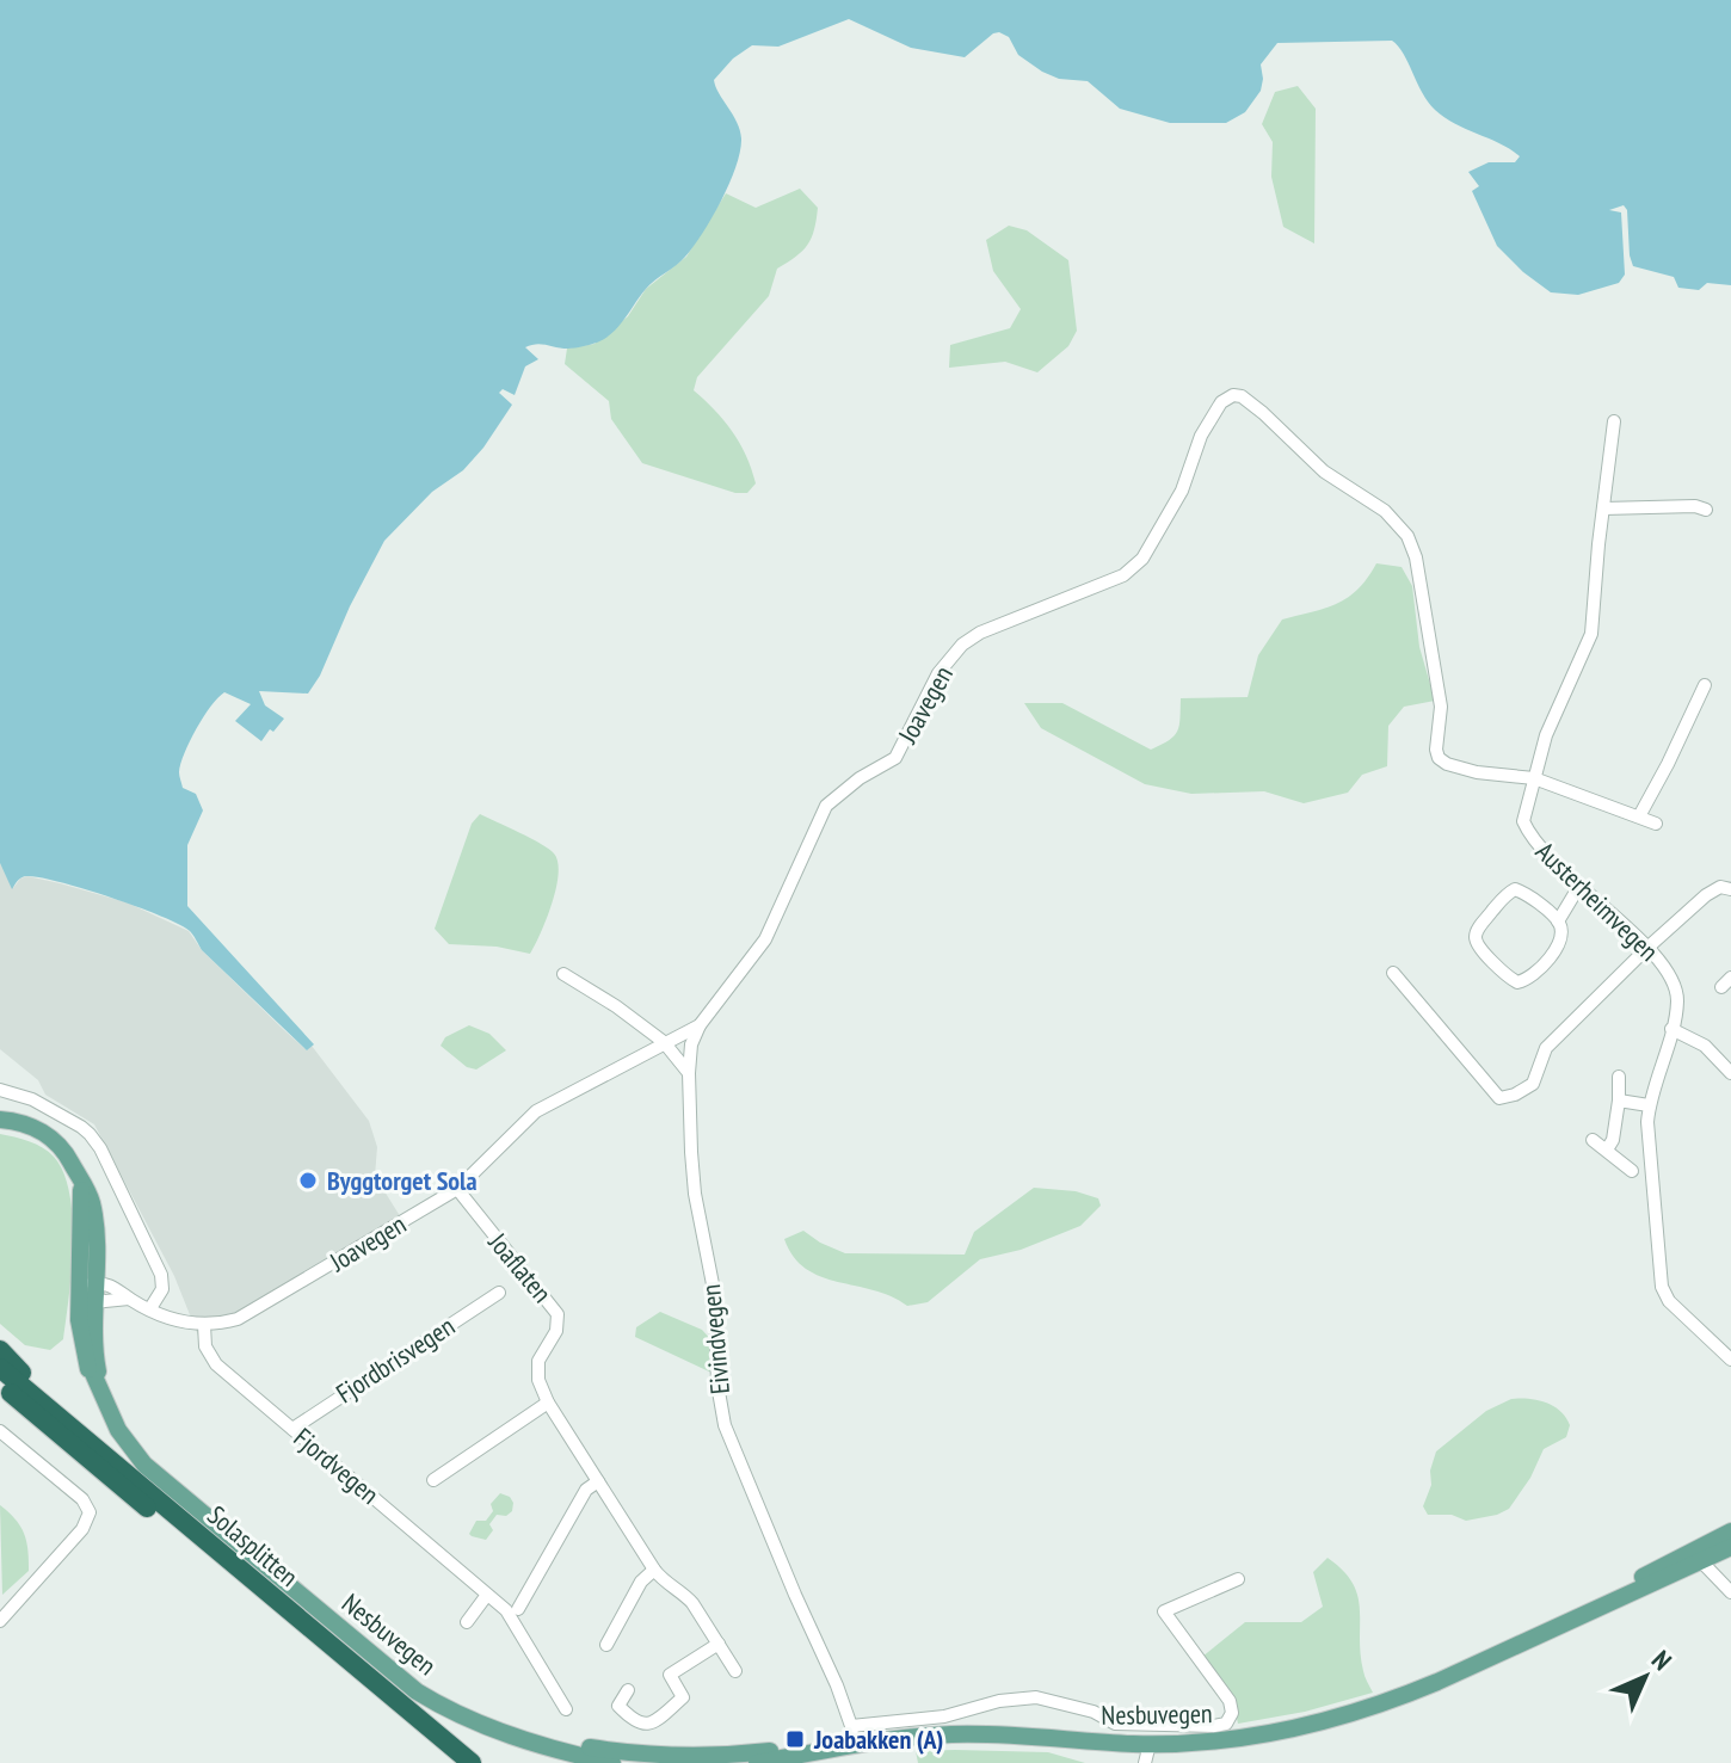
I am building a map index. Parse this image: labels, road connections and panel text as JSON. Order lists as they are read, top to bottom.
{
  "streets": {
    "highway": ["Solasplitten"],
    "main road": ["Nesbuvegen"],
    "street": [
      "Joavegen",
      "Austerheimvegen",
      "Joaflaten",
      "Eivindvegen",
      "Fjordbrisvegen",
      "Fjordvegen"
    ]
  },
  "crossings": [
    ["Joavegen", "Austerheimvegen"],
    ["Joavegen", "Joaflaten"],
    ["Joavegen", "Eivindvegen"],
    ["Joavegen", "Fjordvegen"],
    ["Joavegen", "Nesbuvegen"],
    ["Eivindvegen", "Nesbuvegen"],
    ["Fjordbrisvegen", "Fjordvegen"]
  ],
  "places": {
    "other": ["Byggtorget Sola"],
    "transit": ["Joabakken (A)"]
  },
  "north": "top right"
}
